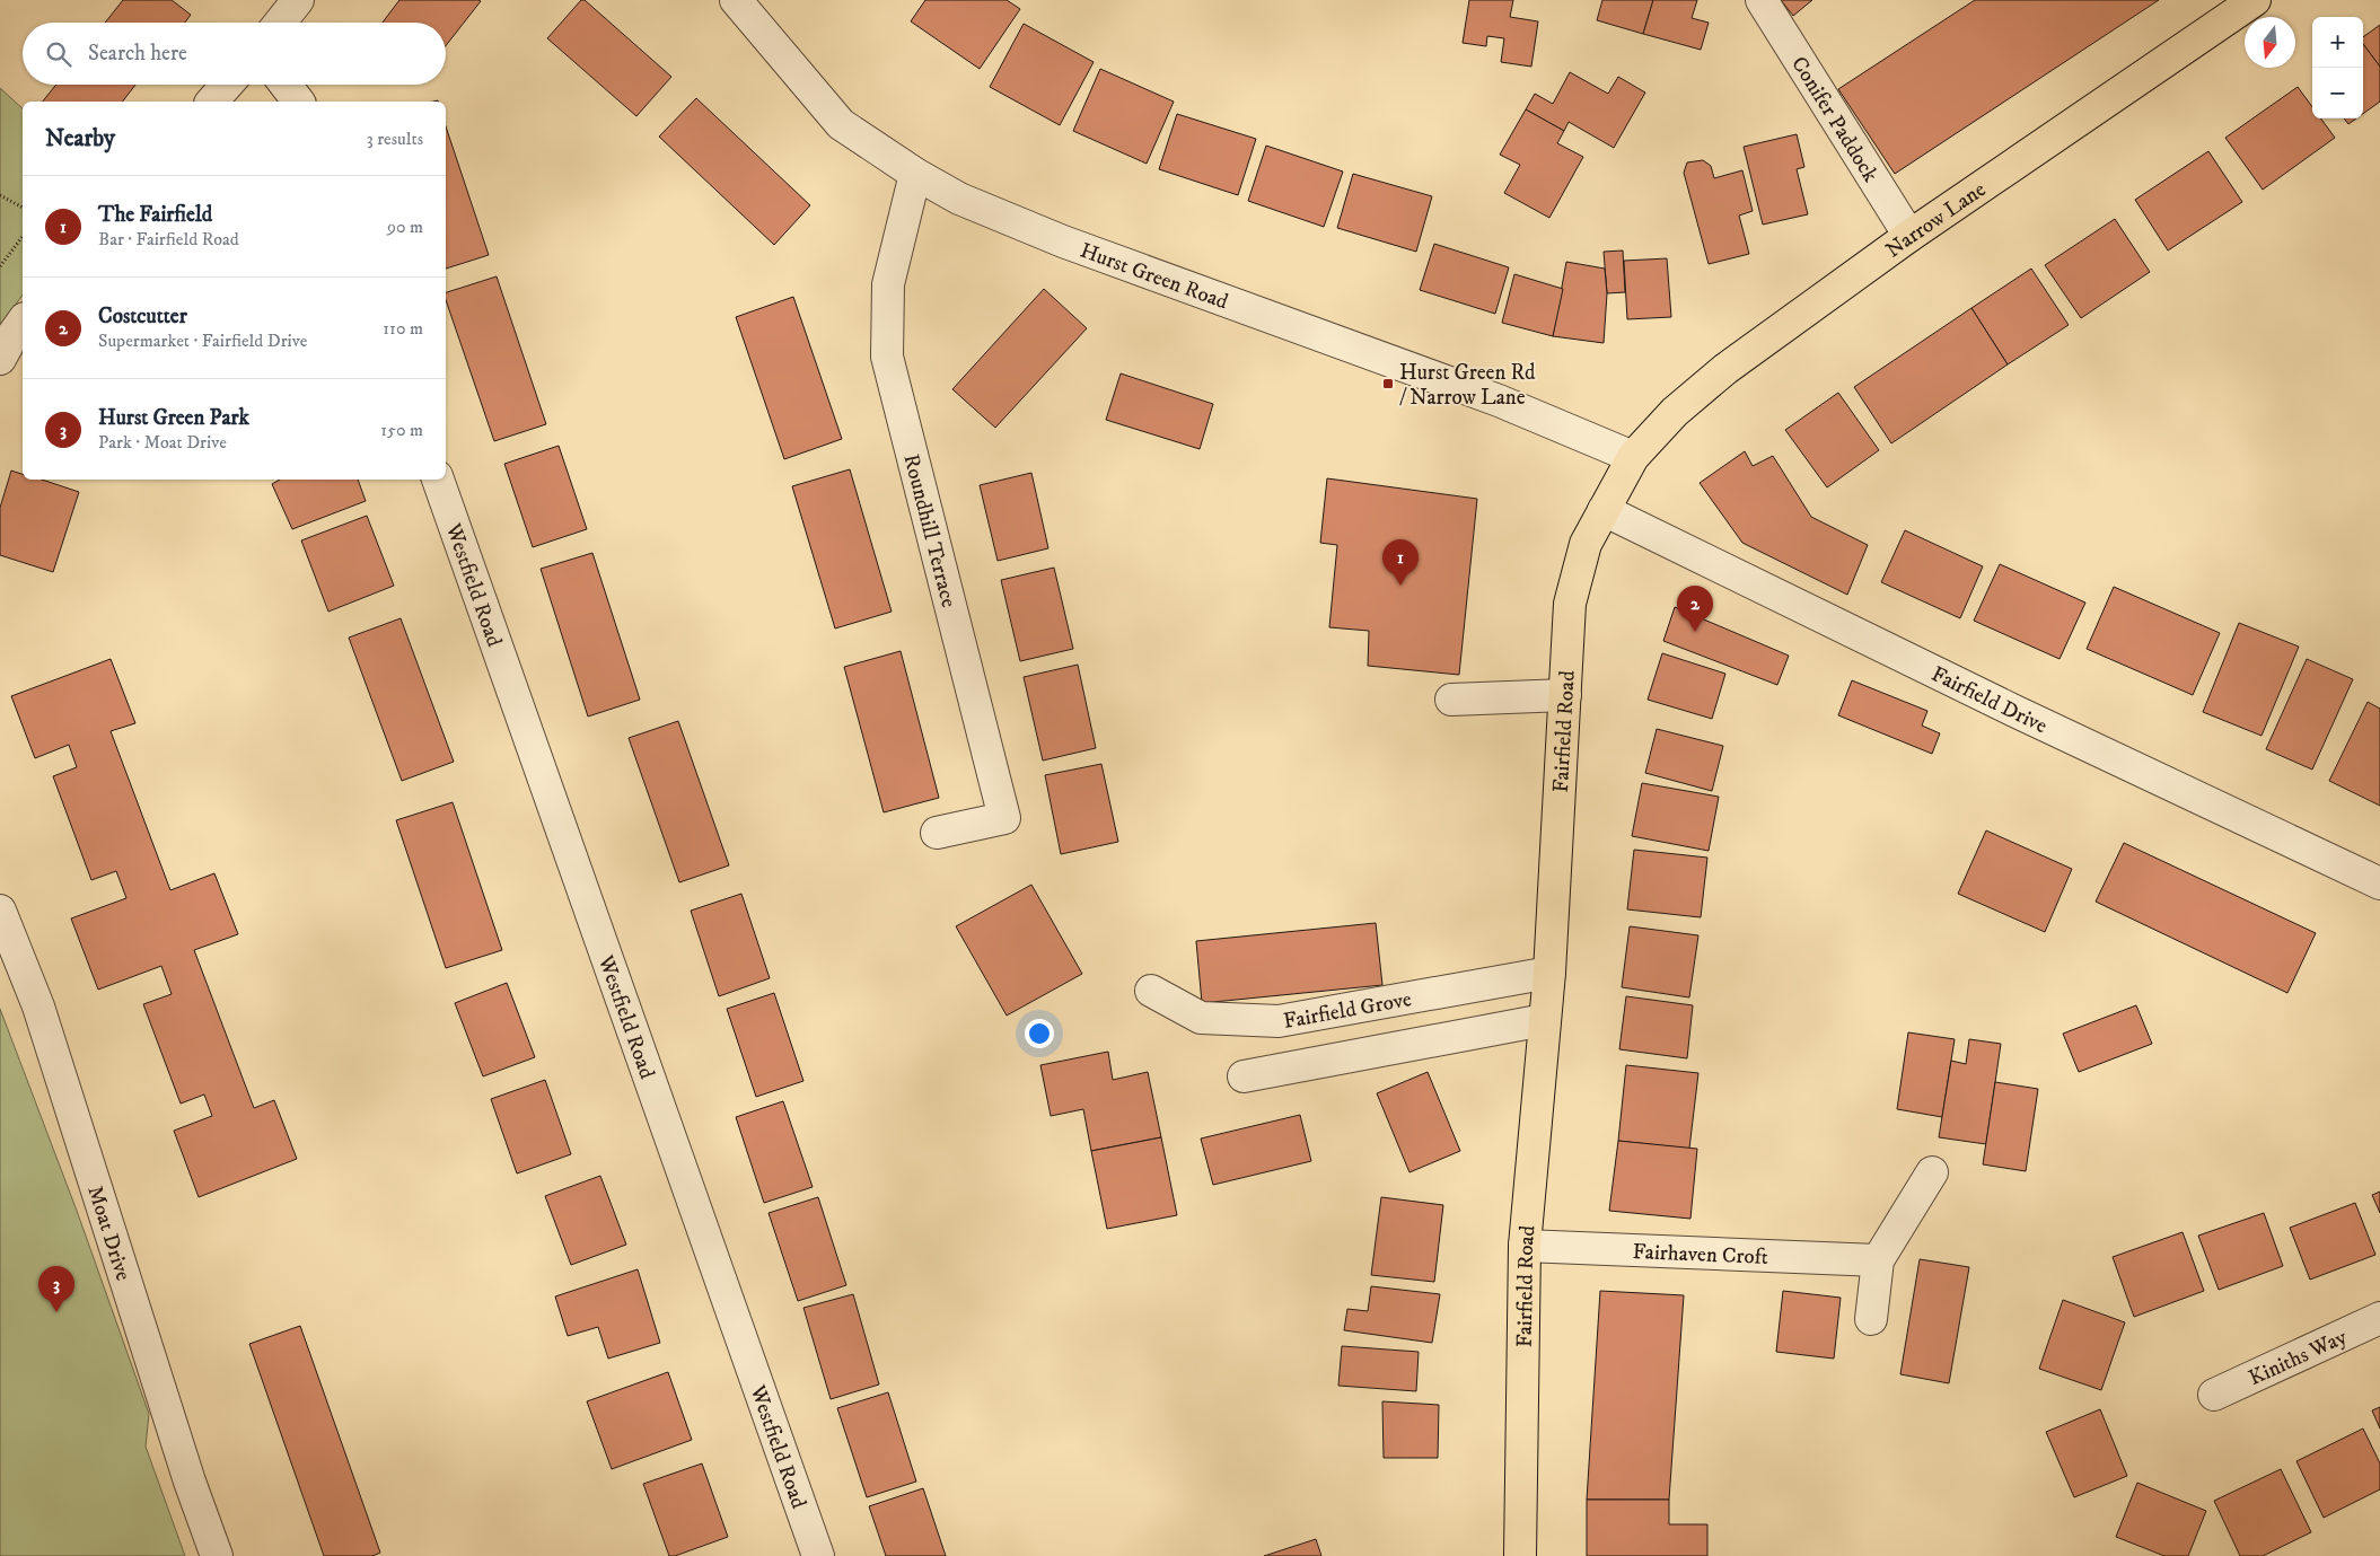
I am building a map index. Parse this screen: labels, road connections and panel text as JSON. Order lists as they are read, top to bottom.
{
  "streets": {
    "main road": ["Narrow Lane", "Fairfield Road"],
    "street": [
      "Conifer Paddock",
      "Hurst Green Road",
      "Roundhill Terrace",
      "Westfield Road",
      "Fairfield Drive",
      "Fairfield Grove",
      "Moat Drive",
      "Fairhaven Croft",
      "Kiniths Way"
    ]
  },
  "crossings": [
    ["Conifer Paddock", "Narrow Lane"],
    ["Narrow Lane", "Hurst Green Road"],
    ["Narrow Lane", "Fairfield Road"],
    ["Hurst Green Road", "Roundhill Terrace"],
    ["Hurst Green Road", "Fairfield Road"],
    ["Fairfield Drive", "Fairfield Road"],
    ["Fairfield Road", "Fairfield Grove"],
    ["Fairfield Road", "Fairhaven Croft"]
  ],
  "places": {
    "transit": ["Hurst Green Rd / Narrow Lane"]
  },
  "north": "bottom",
  "page": {
    "map_buttons": ["+", "−"],
    "search": "Search here",
    "heading": ["Nearby", "3 results"],
    "list": [
      {
        "mark": "1",
        "name": "The Fairfield",
        "note": "Bar · Fairfield Road",
        "value": "90 m"
      },
      {
        "mark": "2",
        "name": "Costcutter",
        "note": "Supermarket · Fairfield Drive",
        "value": "110 m"
      },
      {
        "mark": "3",
        "name": "Hurst Green Park",
        "note": "Park · Moat Drive",
        "value": "150 m"
      }
    ],
    "pins": ["1", "2", "3"]
  }
}
